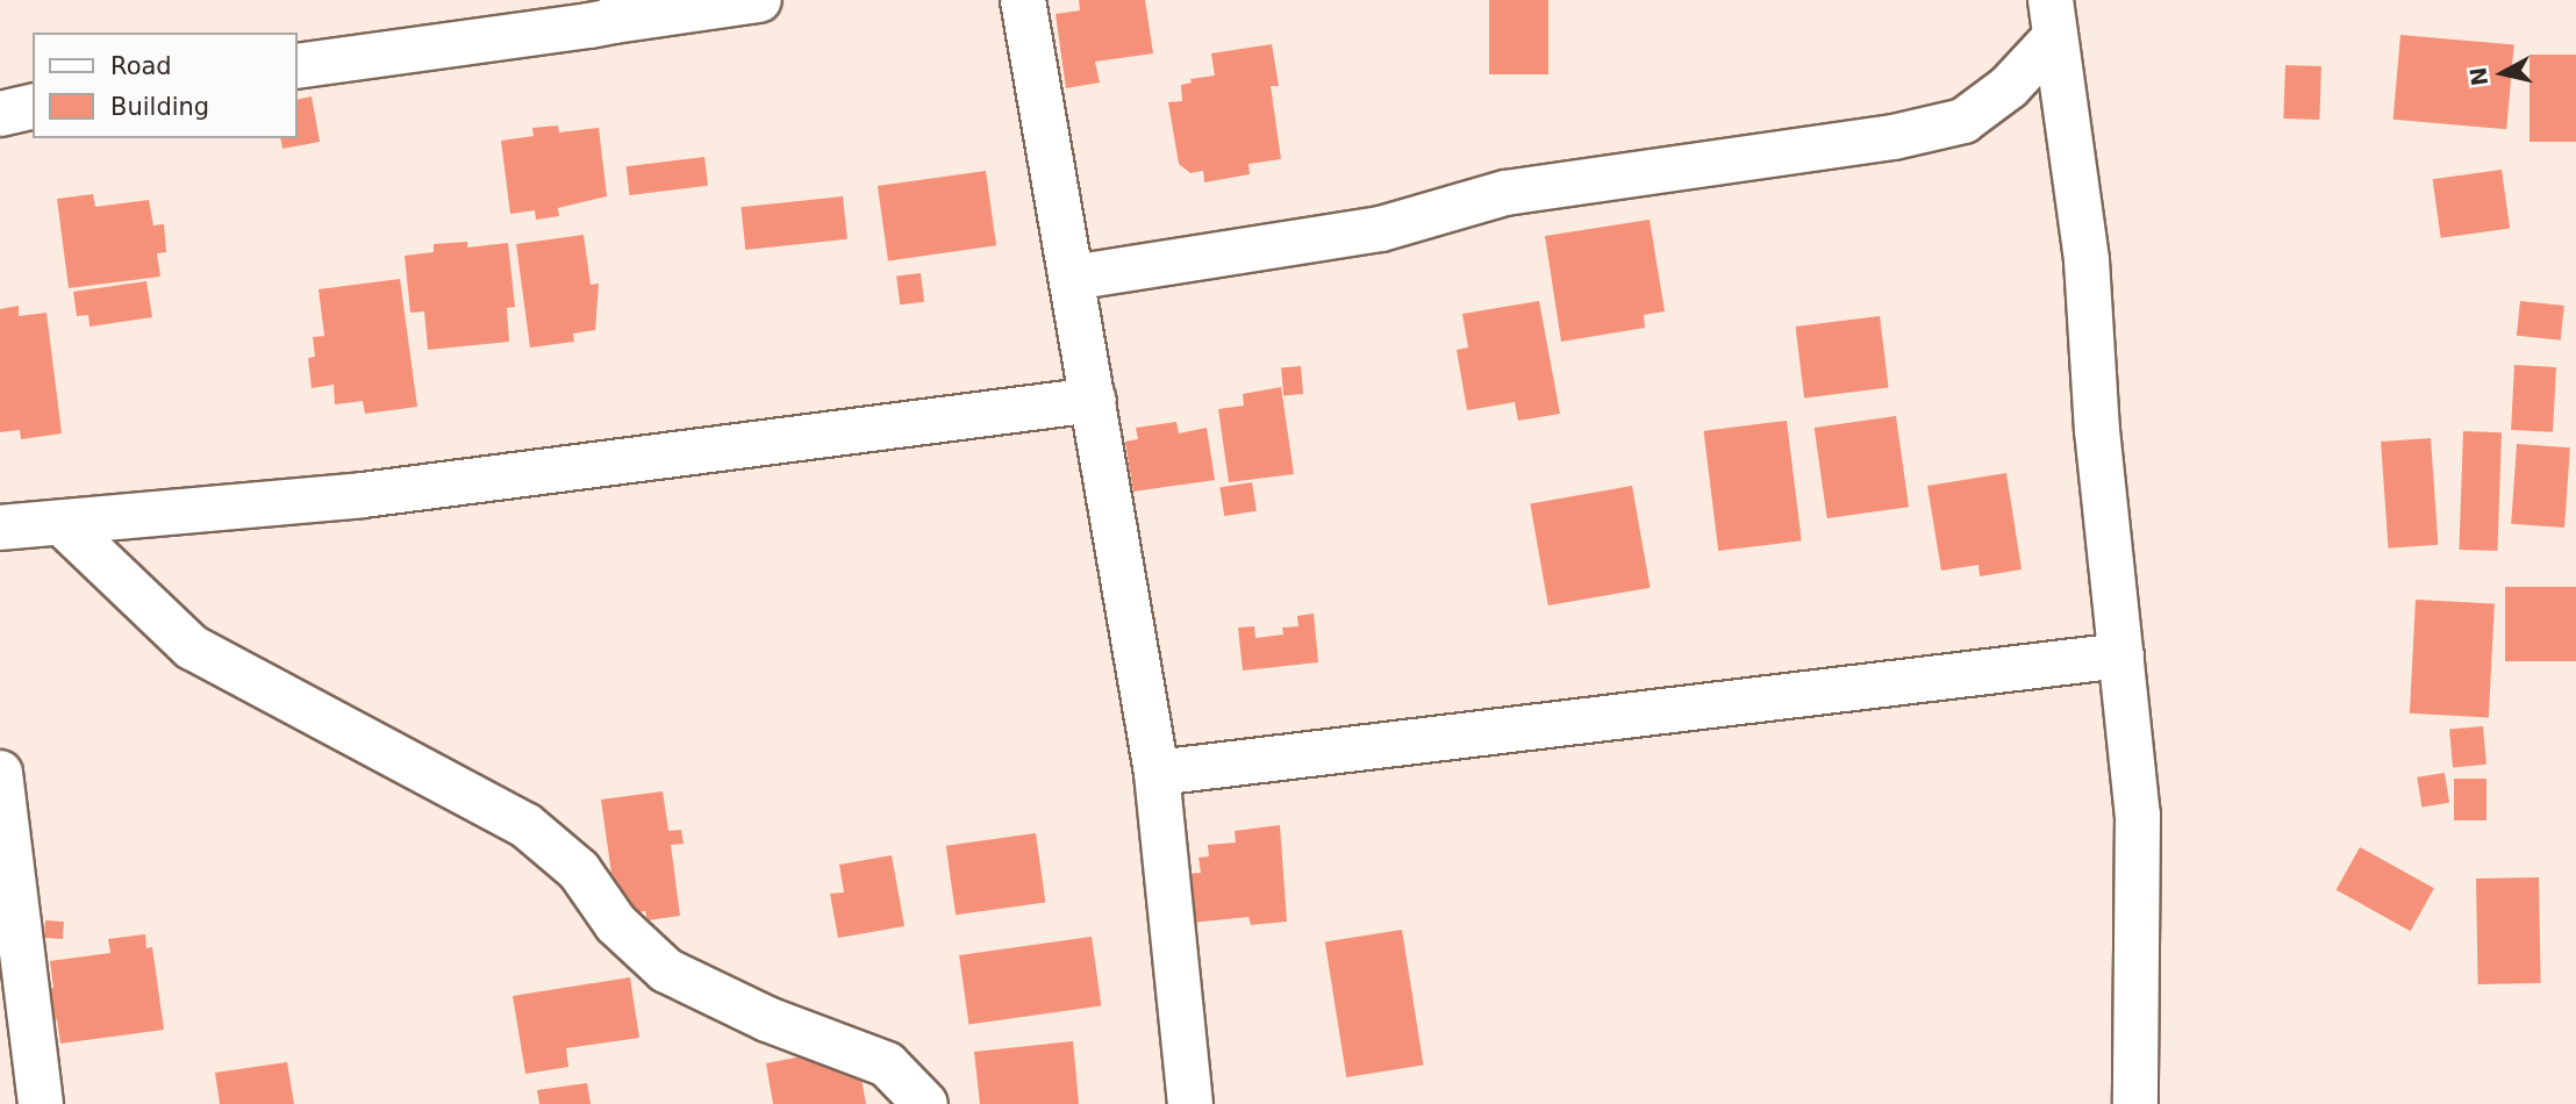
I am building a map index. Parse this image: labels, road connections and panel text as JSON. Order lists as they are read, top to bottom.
{
  "legend": ["Road", "Building"],
  "north": "left"
}
